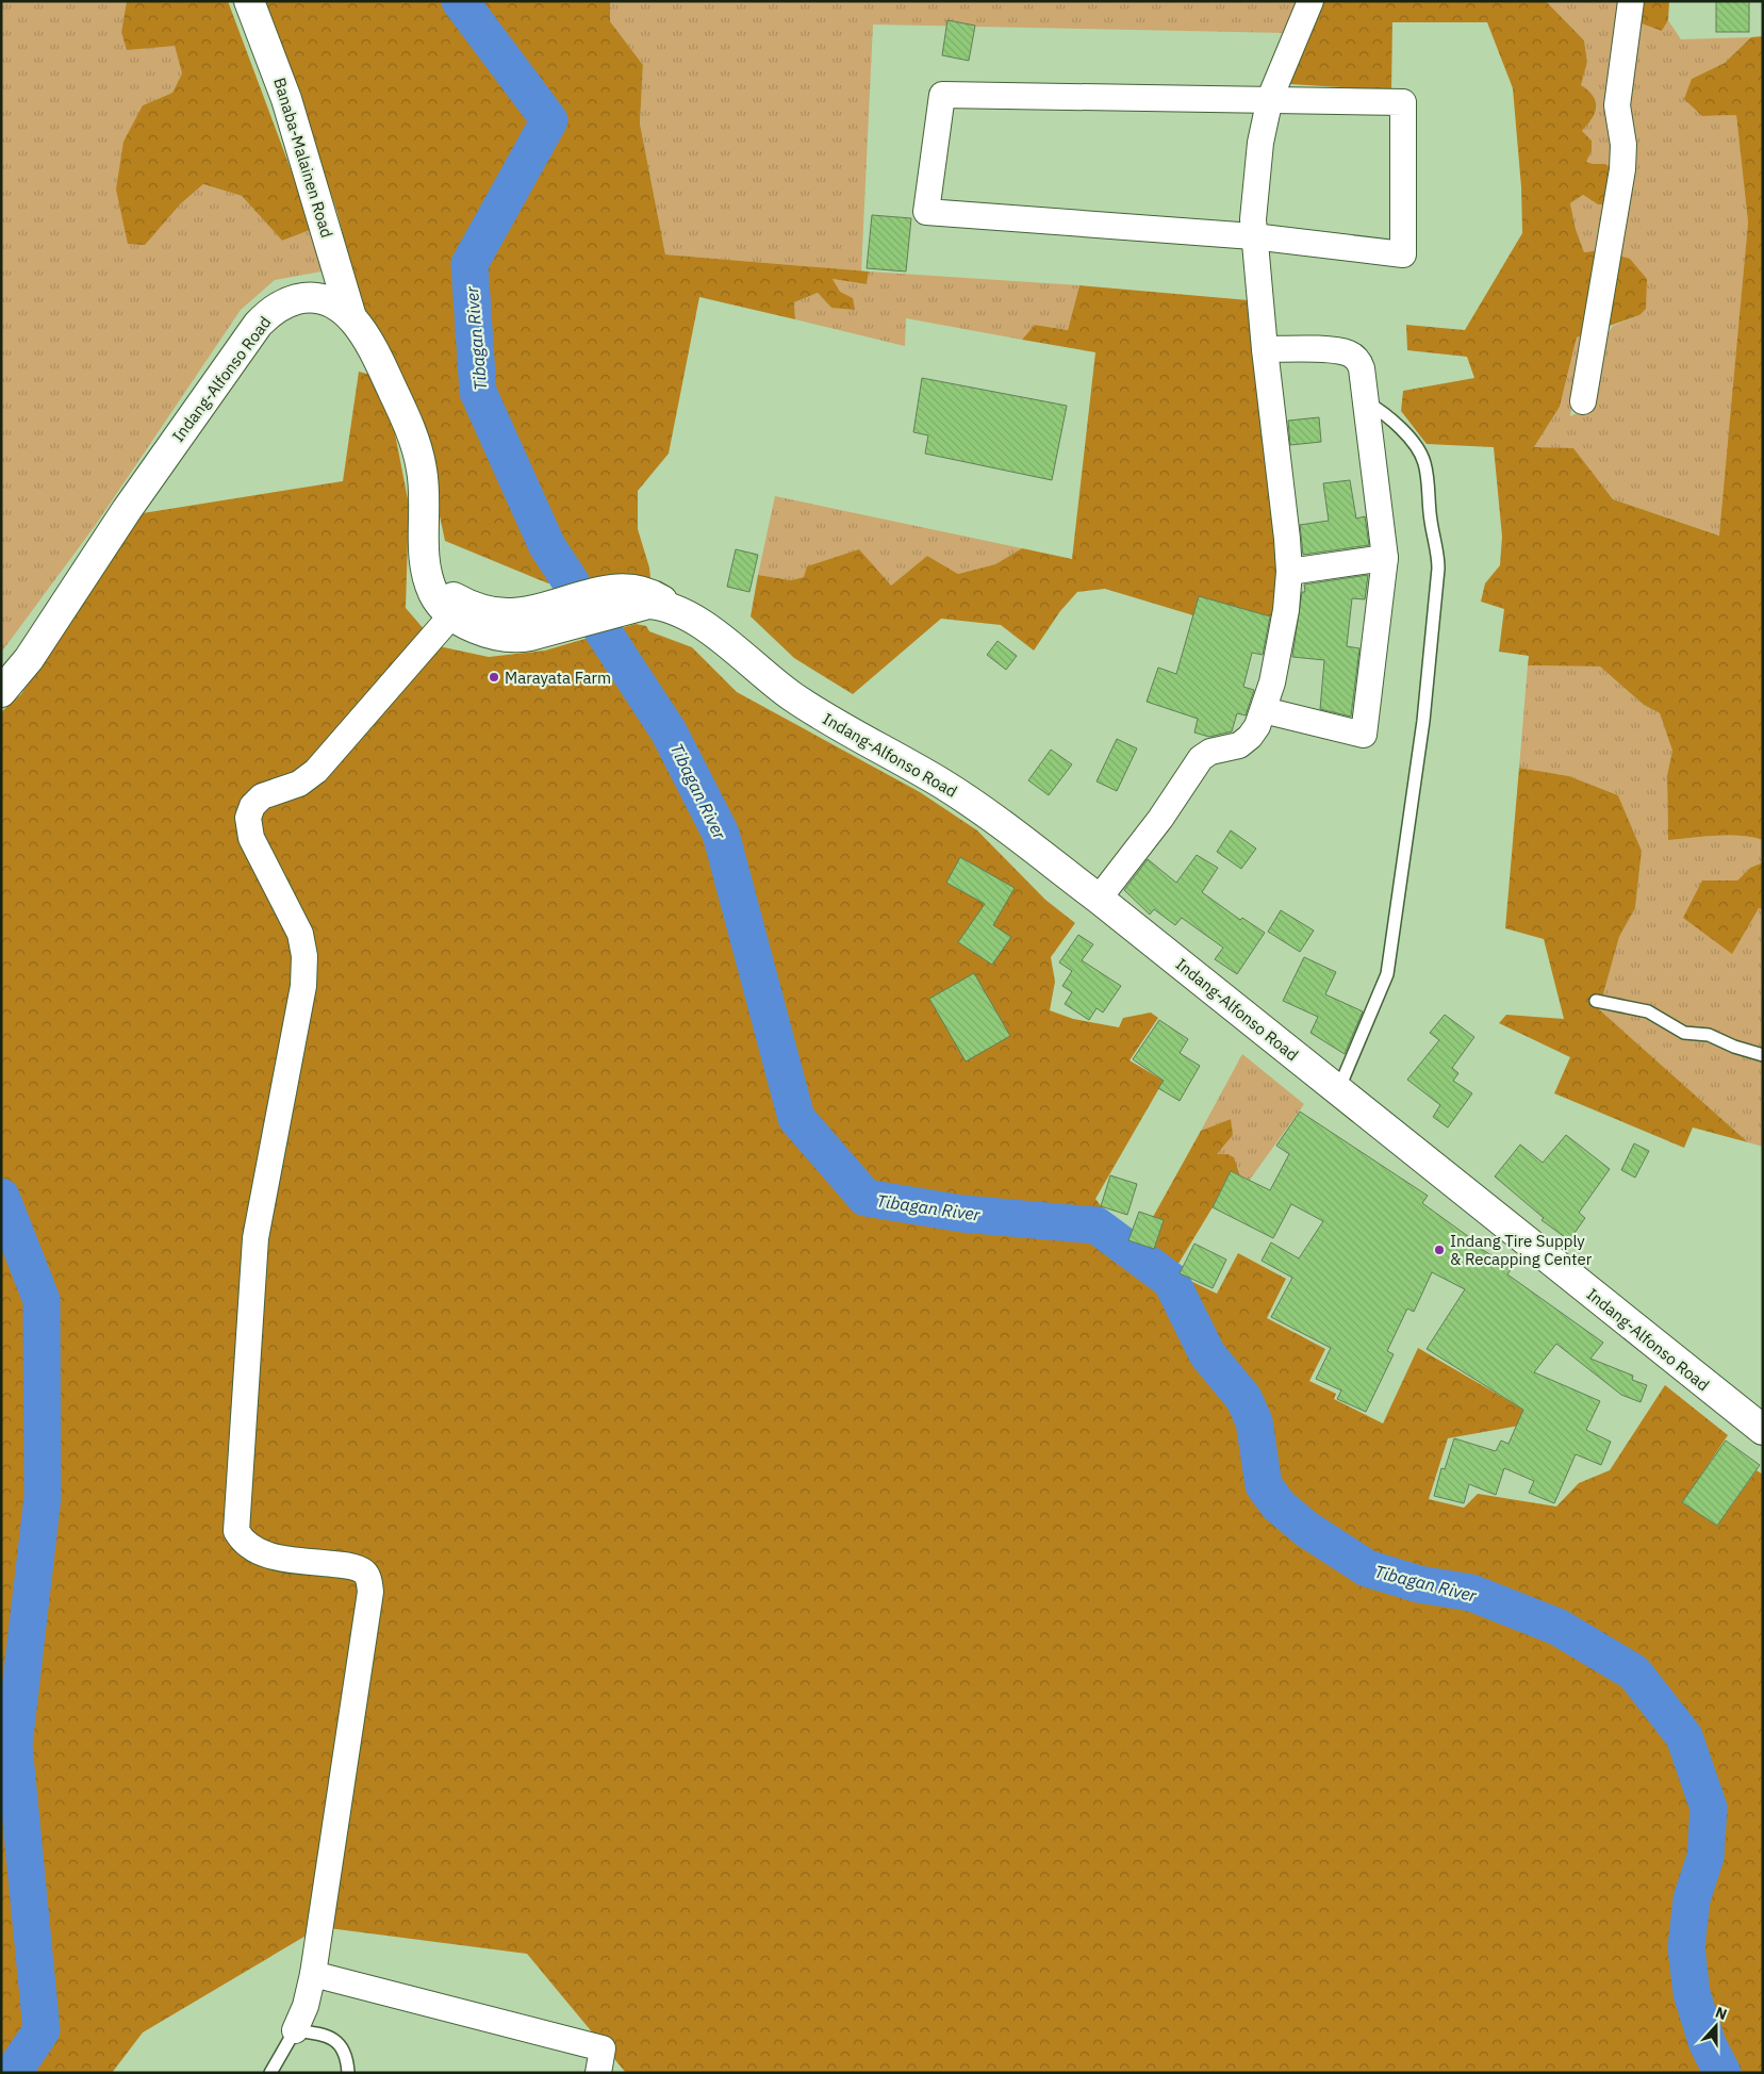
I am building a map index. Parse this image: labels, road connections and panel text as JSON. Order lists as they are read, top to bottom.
{
  "streets": {
    "main road": ["Banaba-Malainen Road", "Indang-Alfonso Road"]
  },
  "crossings": [
    ["Banaba-Malainen Road", "Indang-Alfonso Road"]
  ],
  "water": ["Tibagan River"],
  "places": ["Marayata Farm", "Indang Tire Supply & Recapping Center"],
  "north": "top"
}
